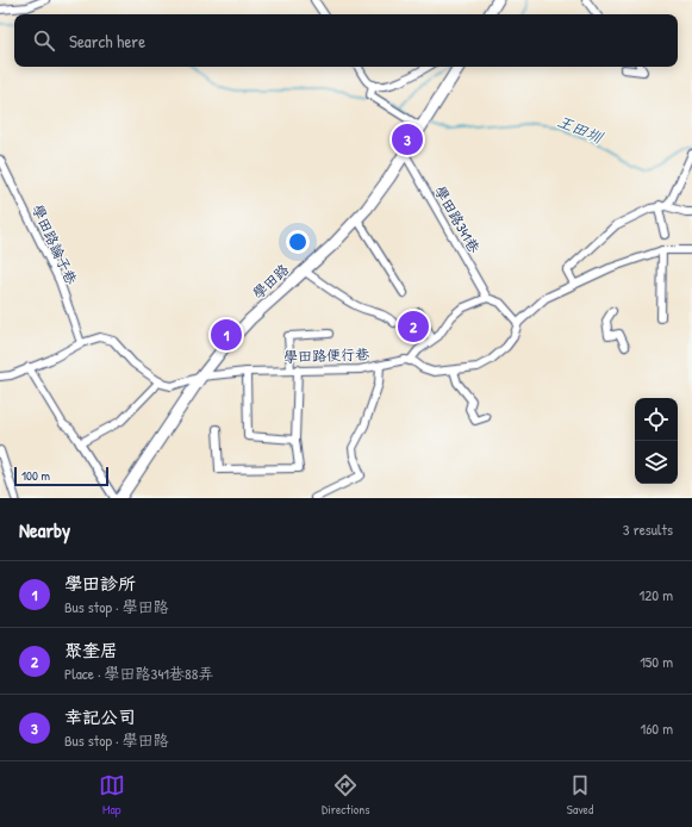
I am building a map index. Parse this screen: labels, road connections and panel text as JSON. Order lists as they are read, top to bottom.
{
  "streets": {
    "main road": ["學田路"],
    "street": ["學田路341巷", "學田路論子巷", "學田路便行巷"]
  },
  "crossings": [
    ["學田路341巷", "學田路"],
    ["學田路", "學田路便行巷"]
  ],
  "water": ["王田圳"],
  "scale_bar": "100 m",
  "page": {
    "search": "Search here",
    "pins": ["3", "2", "1"],
    "scale": "100 m",
    "heading": ["Nearby", "3 results"],
    "list": [
      {
        "mark": "1",
        "name": "學田診所",
        "note": "Bus stop · 學田路",
        "value": "120 m"
      },
      {
        "mark": "2",
        "name": "聚奎居",
        "note": "Place · 學田路341巷88弄",
        "value": "150 m"
      },
      {
        "mark": "3",
        "name": "幸記公司",
        "note": "Bus stop · 學田路",
        "value": "160 m"
      }
    ],
    "nav": ["Map", "Directions", "Saved"]
  }
}
